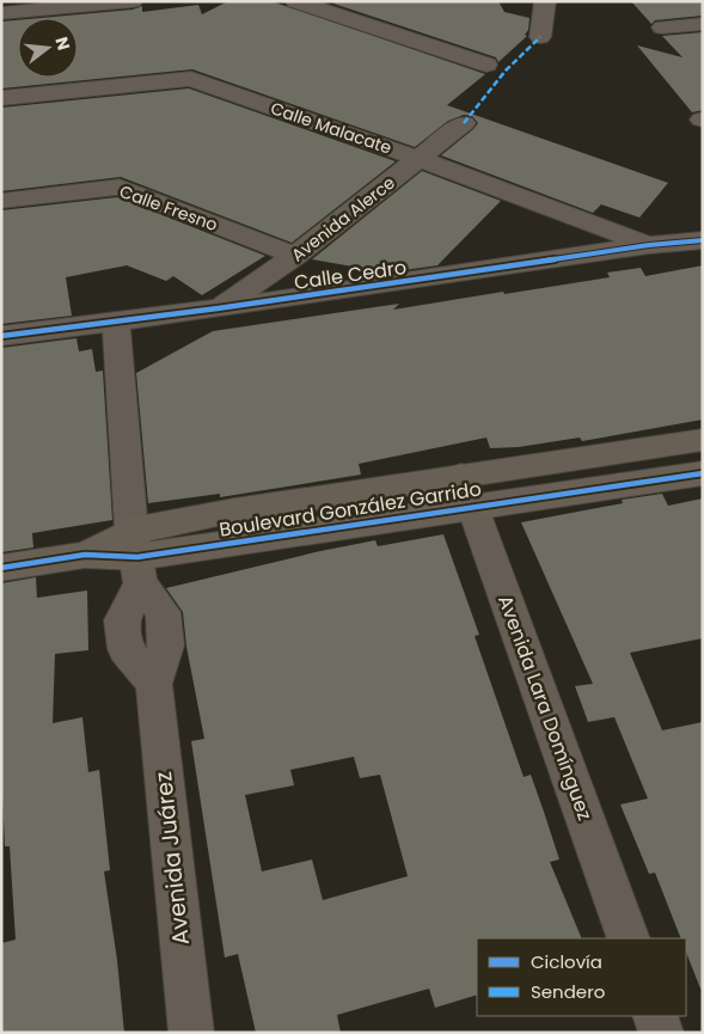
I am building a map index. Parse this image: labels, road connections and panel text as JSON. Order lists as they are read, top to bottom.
{
  "streets": {
    "street": [
      "Calle Malacate",
      "Calle Fresno",
      "Avenida Alerce",
      "Calle Cedro",
      "Boulevard González Garrido",
      "Avenida Lara Domínguez",
      "Avenida Juárez"
    ]
  },
  "crossings": [
    ["Calle Malacate", "Avenida Alerce"],
    ["Calle Malacate", "Calle Cedro"],
    ["Calle Fresno", "Avenida Alerce"],
    ["Avenida Alerce", "Calle Cedro"],
    ["Boulevard González Garrido", "Avenida Lara Domínguez"],
    ["Boulevard González Garrido", "Avenida Juárez"]
  ],
  "legend": ["Ciclovía", "Sendero"],
  "north": "right"
}
